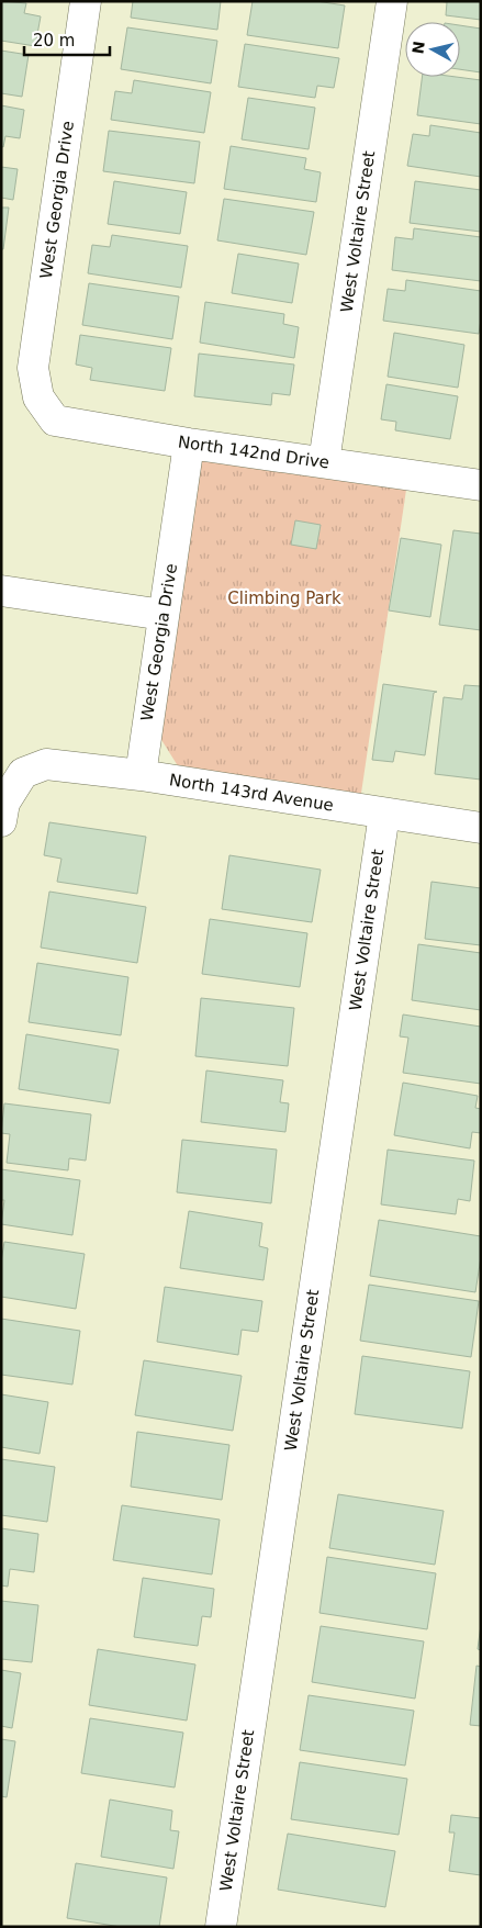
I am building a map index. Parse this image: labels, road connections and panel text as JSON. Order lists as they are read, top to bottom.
{
  "streets": {
    "street": [
      "West Georgia Drive",
      "West Voltaire Street",
      "North 142nd Drive",
      "North 143rd Avenue"
    ]
  },
  "crossings": [
    ["West Georgia Drive", "North 142nd Drive"],
    ["West Georgia Drive", "North 143rd Avenue"],
    ["West Voltaire Street", "North 142nd Drive"],
    ["West Voltaire Street", "North 143rd Avenue"]
  ],
  "parks": ["Climbing Park"],
  "scale_bar": "20 m",
  "north": "left"
}
